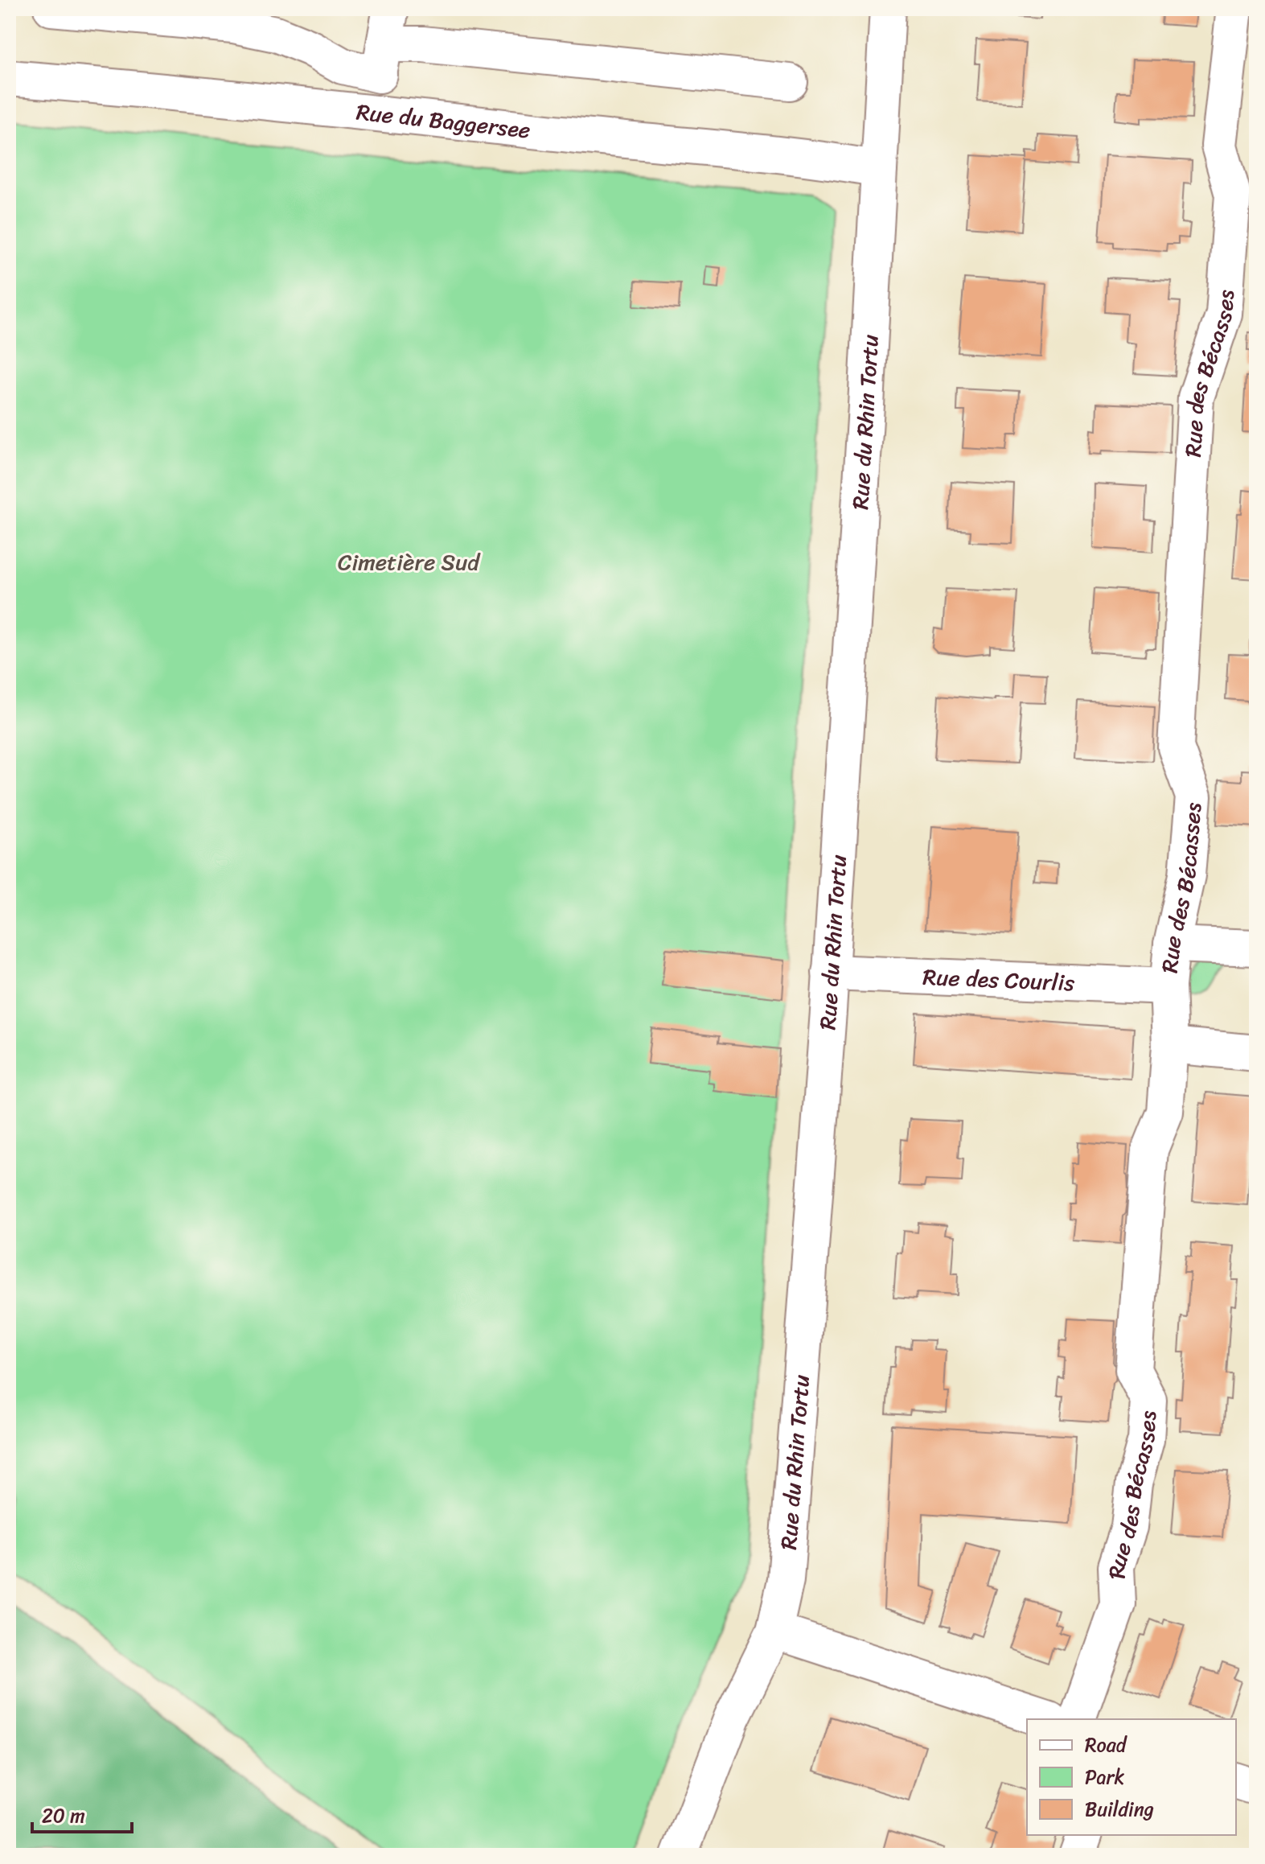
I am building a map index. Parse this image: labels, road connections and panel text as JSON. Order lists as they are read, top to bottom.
{
  "streets": {
    "street": [
      "Rue du Baggersee",
      "Rue des Bécasses",
      "Rue du Rhin Tortu",
      "Rue des Courlis"
    ]
  },
  "crossings": [
    ["Rue du Baggersee", "Rue du Rhin Tortu"],
    ["Rue des Bécasses", "Rue des Courlis"],
    ["Rue du Rhin Tortu", "Rue des Courlis"]
  ],
  "parks": ["Cimetière Sud"],
  "legend": ["Road", "Park", "Building"],
  "scale_bar": "20 m"
}
